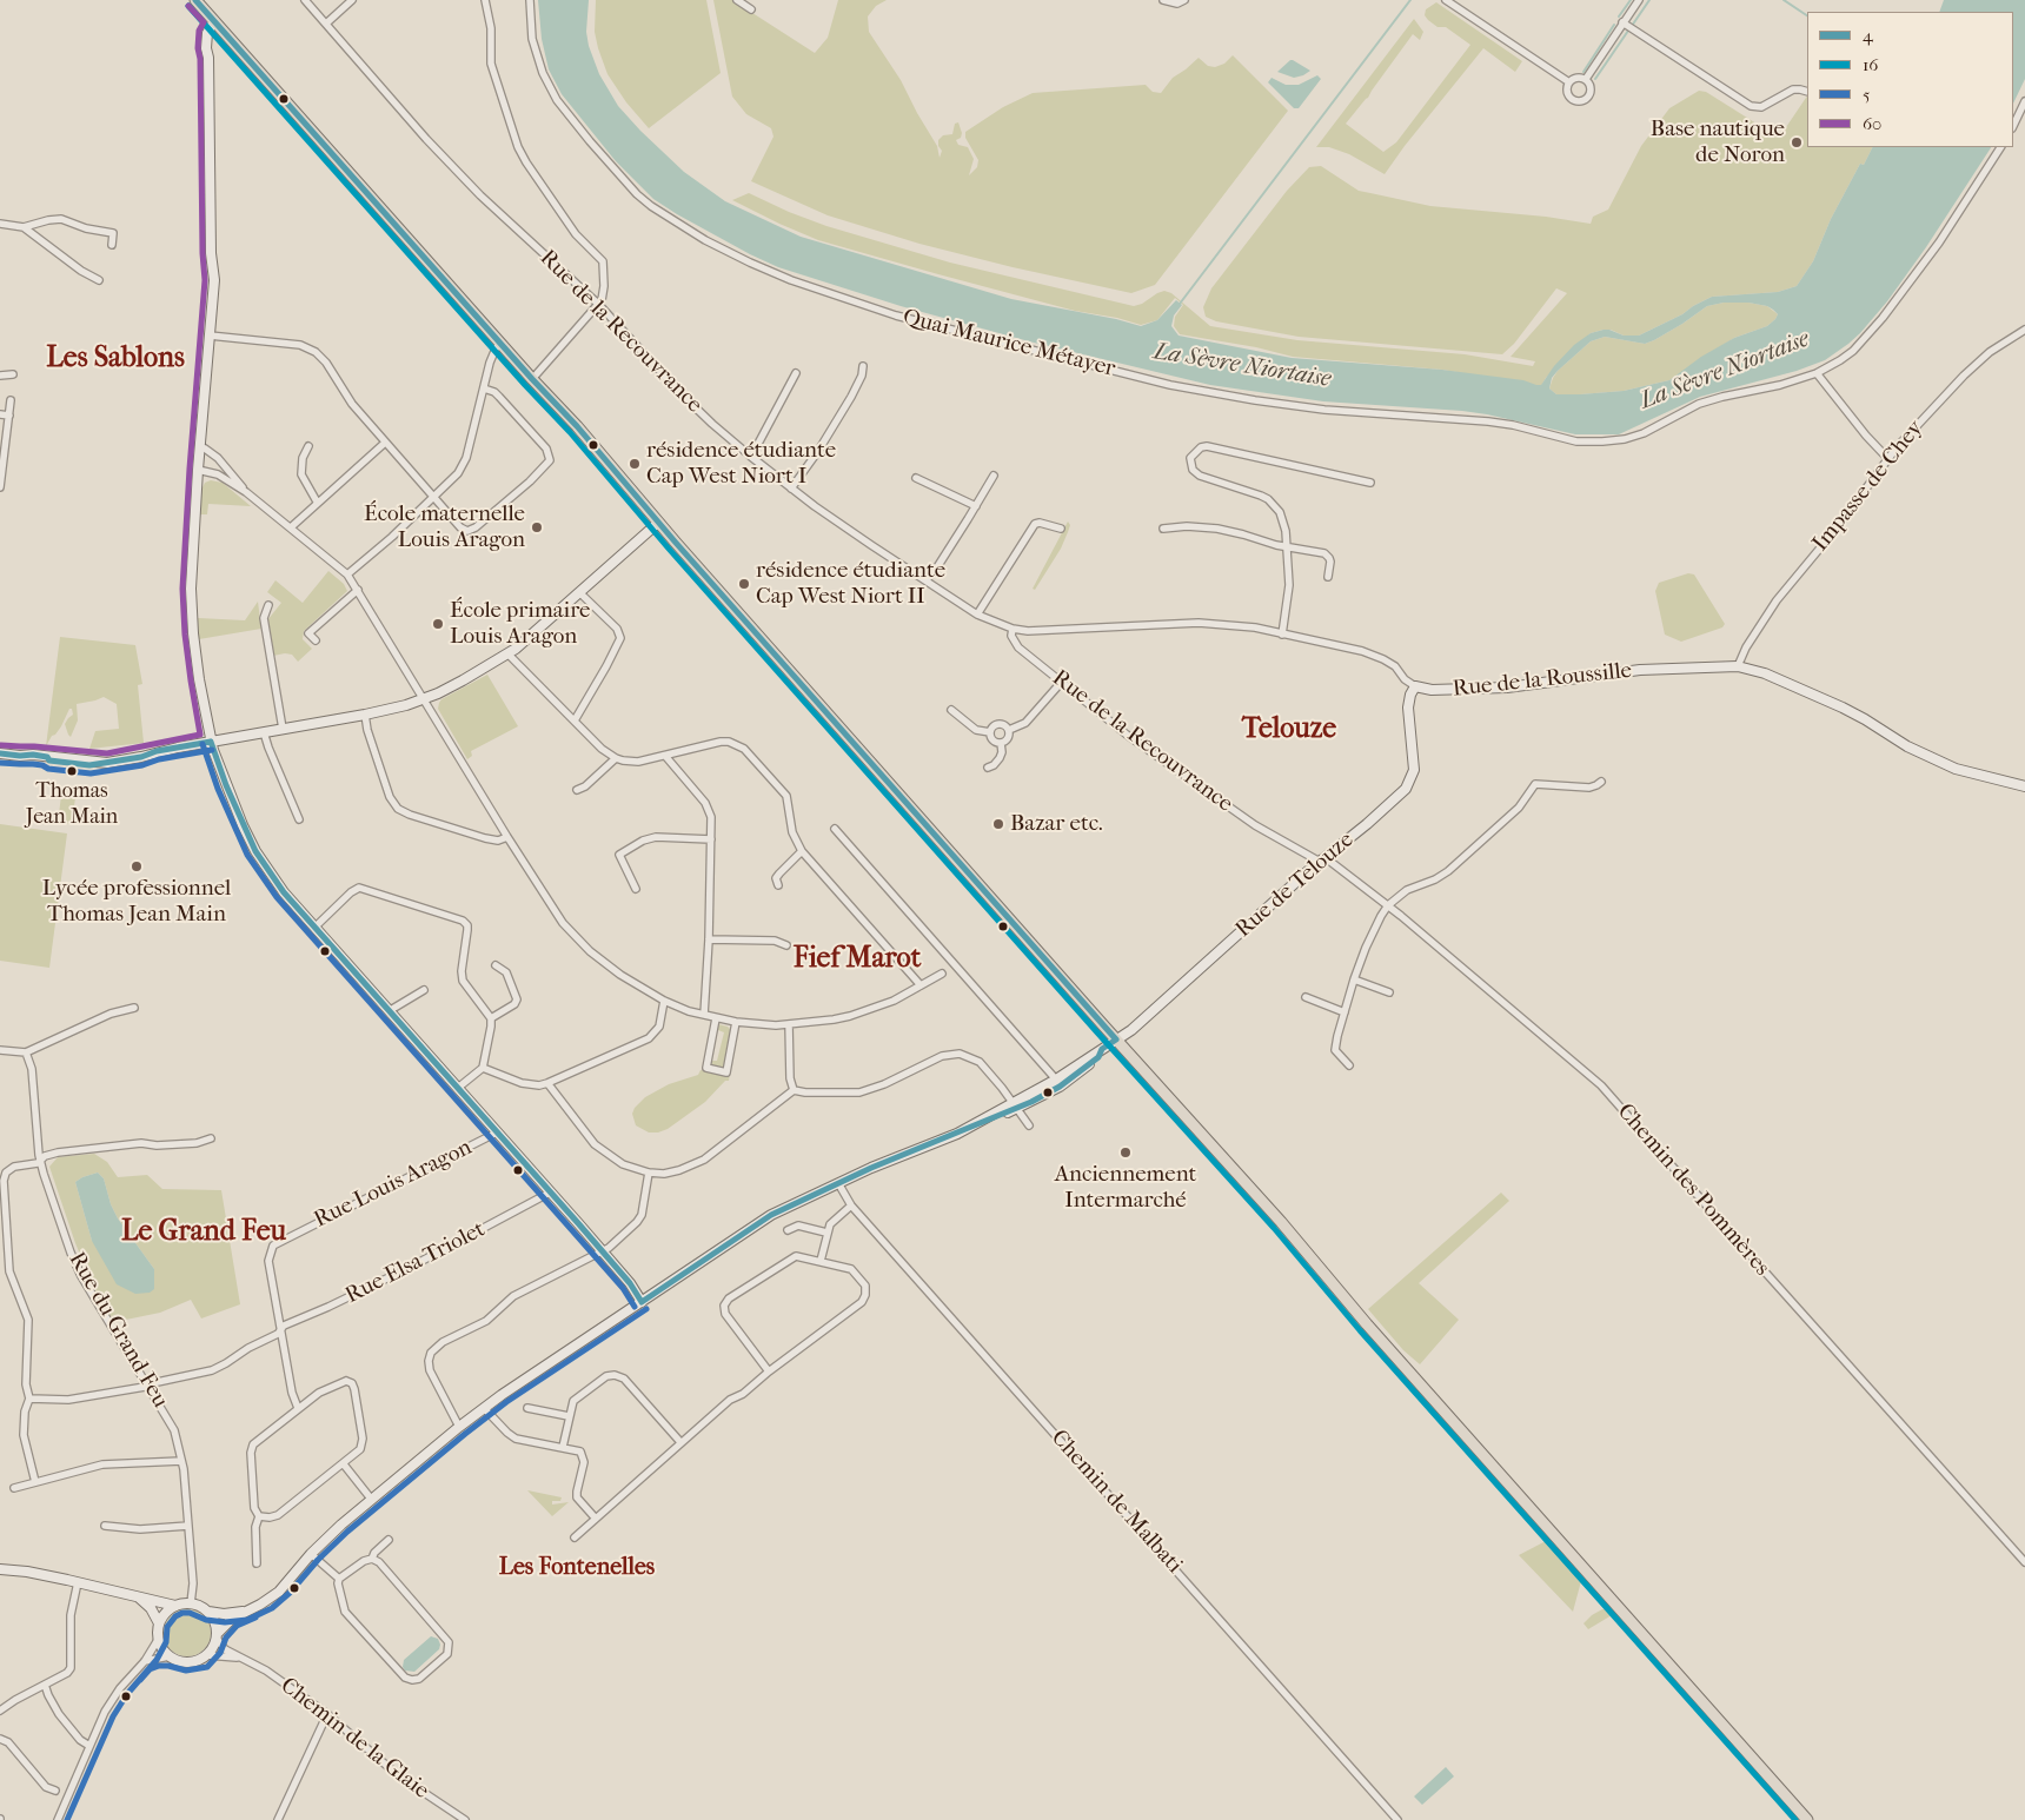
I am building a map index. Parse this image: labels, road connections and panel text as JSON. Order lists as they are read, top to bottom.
{
  "streets": {
    "street": [
      "Rue de la Recouvrance",
      "Quai Maurice Métayer",
      "Impasse de Chey",
      "Rue de la Roussille",
      "Rue de Telouze",
      "Rue Louis Aragon",
      "Chemin des Pommères",
      "Rue Elsa Triolet",
      "Rue du Grand Feu",
      "Chemin de Malbati",
      "Chemin de la Glaie"
    ]
  },
  "crossings": [
    ["Rue de la Recouvrance", "Rue de Telouze"],
    ["Rue de la Recouvrance", "Chemin des Pommères"],
    ["Impasse de Chey", "Rue de la Roussille"],
    ["Rue de la Roussille", "Rue de Telouze"],
    ["Rue de Telouze", "Chemin des Pommères"],
    ["Rue de Telouze", "Rue du Grand Feu"],
    ["Rue de Telouze", "Chemin de Malbati"],
    ["Rue de Telouze", "Chemin de la Glaie"],
    ["Rue Louis Aragon", "Rue Elsa Triolet"],
    ["Rue Elsa Triolet", "Rue du Grand Feu"],
    ["Rue du Grand Feu", "Chemin de la Glaie"]
  ],
  "districts": [
    "Les Sablons",
    "Telouze",
    "Fief Marot",
    "Le Grand Feu",
    "Les Fontenelles"
  ],
  "water": ["La Sèvre Niortaise"],
  "places": [
    "Base nautique de Noron",
    "résidence étudiante Cap West Niort I",
    "École maternelle Louis Aragon",
    "résidence étudiante Cap West Niort II",
    "École primaire Louis Aragon",
    "Thomas Jean Main",
    "Bazar etc.",
    "Lycée professionnel Thomas Jean Main",
    "Anciennement Intermarché"
  ],
  "lines": [
    "transit line 4",
    "transit line 16",
    "transit line 60",
    "transit line 5"
  ],
  "legend": [
    "4",
    "16",
    "5",
    "60"
  ]
}
